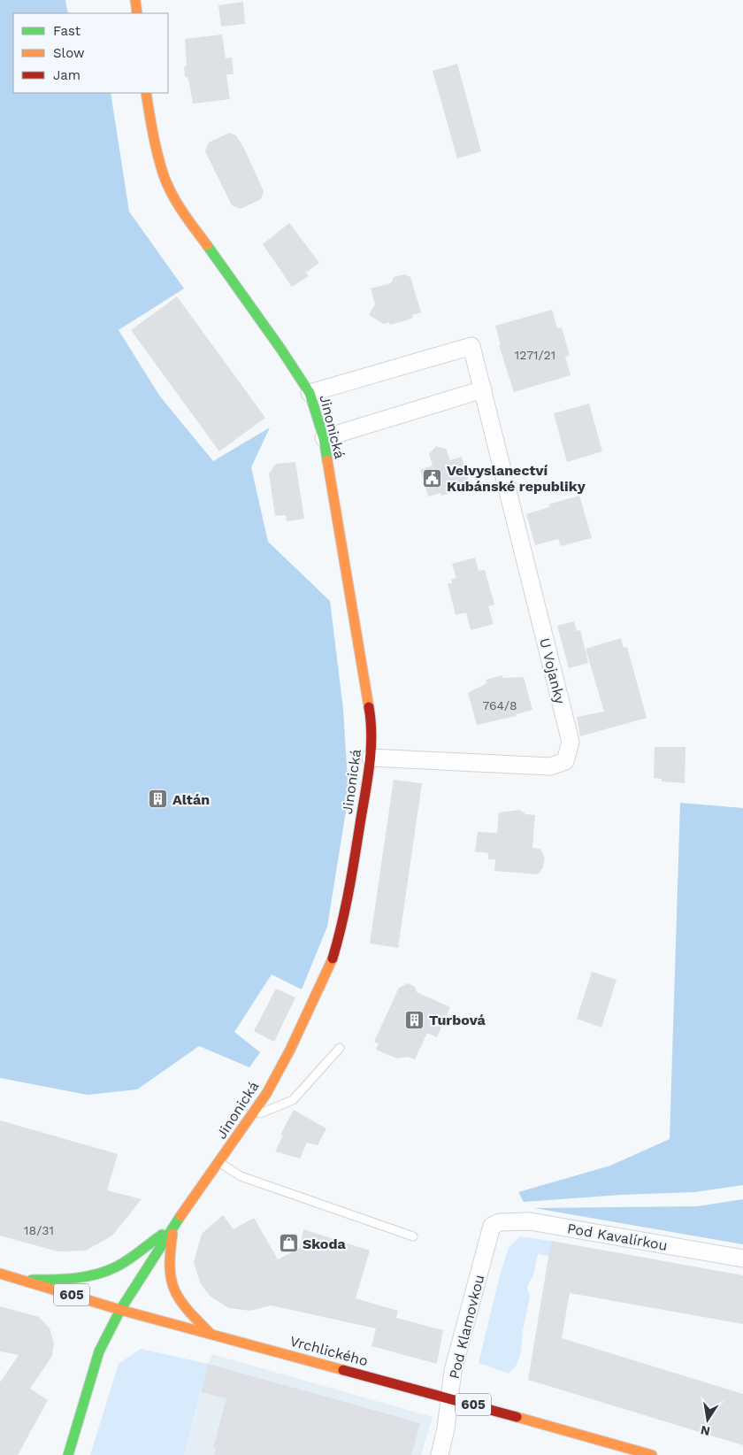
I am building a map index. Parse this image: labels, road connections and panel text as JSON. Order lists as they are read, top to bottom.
{
  "streets": {
    "street": [
      "Jinonická",
      "U Vojanky",
      "Pod Kavalírkou",
      "605",
      "Pod Klamovkou",
      "Vrchlického"
    ]
  },
  "crossings": [
    ["Jinonická", "U Vojanky"],
    ["Jinonická", "Vrchlického"],
    ["Pod Kavalírkou", "Pod Klamovkou"],
    ["Pod Klamovkou", "Vrchlického"]
  ],
  "places": {
    "public building": ["Velvyslanectví Kubánské republiky"],
    "building": ["Altán", "Turbová"],
    "shop": ["Skoda"]
  },
  "house_numbers": ["1271/21", "764/8", "18/31"],
  "legend": ["Fast", "Slow", "Jam"],
  "north": "bottom"
}
